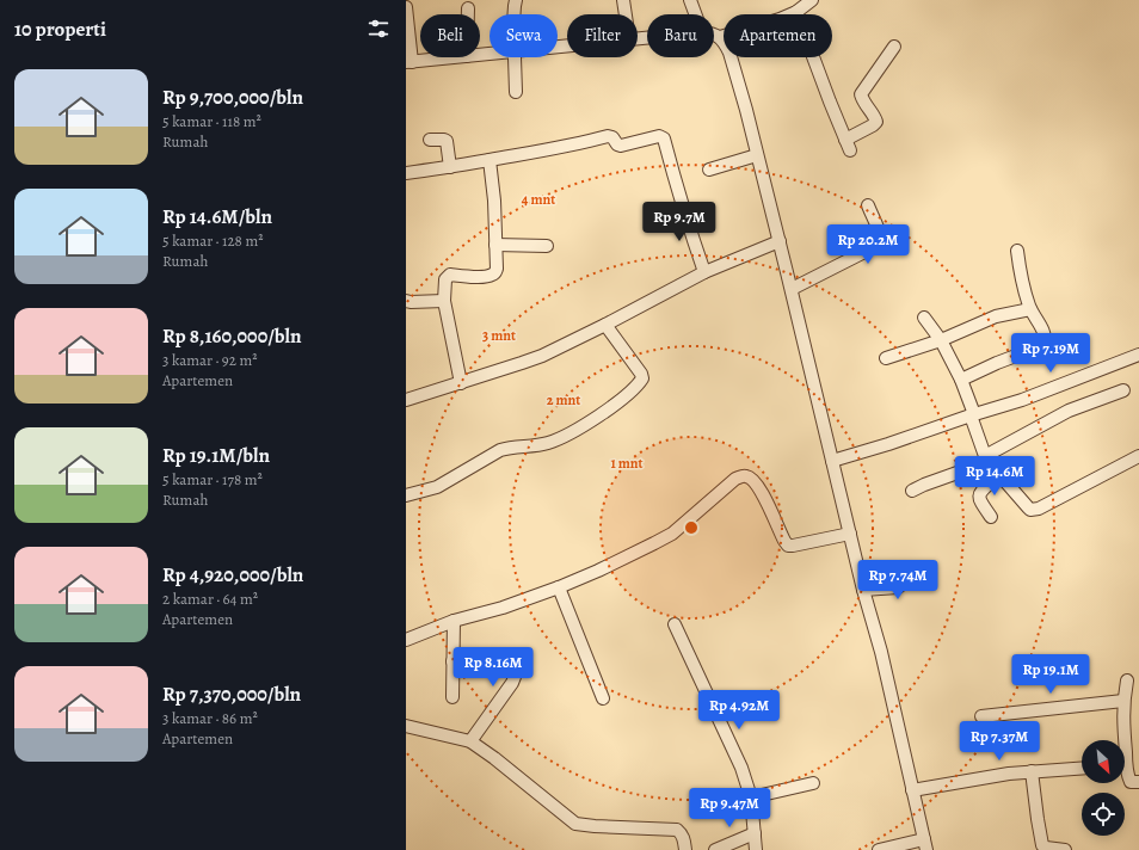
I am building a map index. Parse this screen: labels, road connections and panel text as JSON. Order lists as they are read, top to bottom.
{
  "north": "bottom right",
  "page": {
    "heading": "10 properti",
    "chip": [
      "Beli",
      "Sewa",
      "Filter",
      "Baru",
      "Apartemen"
    ],
    "list": [
      {
        "name": "Rp 9,700,000/bln",
        "note": "5 kamar · 118 m² · Rumah"
      },
      {
        "name": "Rp 14.6M/bln",
        "note": "5 kamar · 128 m² · Rumah"
      },
      {
        "name": "Rp 8,160,000/bln",
        "note": "3 kamar · 92 m² · Apartemen"
      },
      {
        "name": "Rp 19.1M/bln",
        "note": "5 kamar · 178 m² · Rumah"
      },
      {
        "name": "Rp 4,920,000/bln",
        "note": "2 kamar · 64 m² · Apartemen"
      },
      {
        "name": "Rp 7,370,000/bln",
        "note": "3 kamar · 86 m² · Apartemen"
      }
    ],
    "price": [
      "Rp 9.7M",
      "Rp 20.2M",
      "Rp 7.19M",
      "Rp 14.6M",
      "Rp 7.74M",
      "Rp 8.16M",
      "Rp 19.1M",
      "Rp 4.92M",
      "Rp 7.37M",
      "Rp 9.47M"
    ]
  },
  "rings": [
    "4 mnt",
    "3 mnt",
    "2 mnt",
    "1 mnt"
  ]
}
